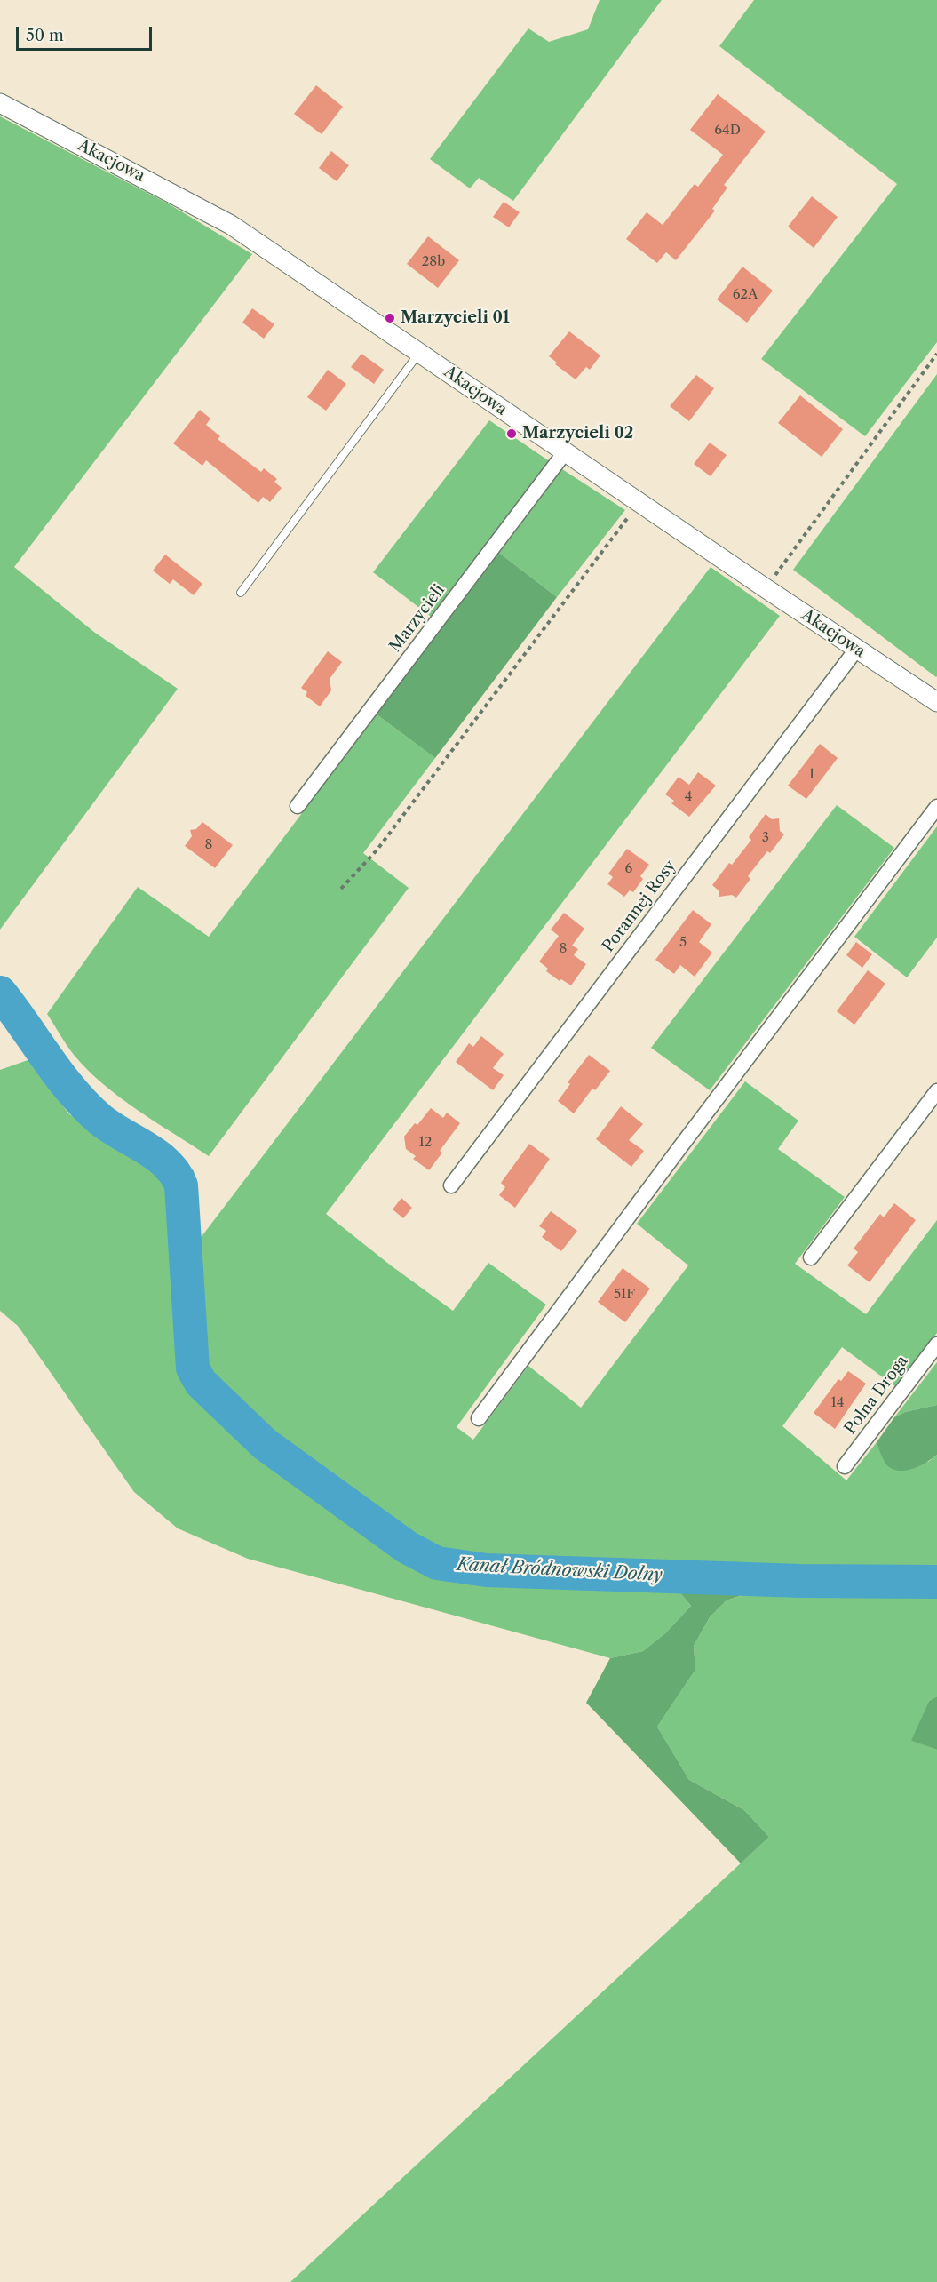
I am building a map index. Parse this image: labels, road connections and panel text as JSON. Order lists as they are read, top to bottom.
{
  "streets": {
    "street": [
      "Akacjowa",
      "Marzycieli",
      "Porannej Rosy",
      "Polna Droga"
    ]
  },
  "crossings": [
    ["Akacjowa", "Marzycieli"],
    ["Akacjowa", "Porannej Rosy"]
  ],
  "water": ["Kanał Bródnowski Dolny"],
  "places": ["Marzycieli 01", "Marzycieli 02"],
  "house_numbers": [
    "64D",
    "28b",
    "62A",
    "1",
    "4",
    "3",
    "8",
    "6",
    "5",
    "8",
    "12",
    "51F",
    "14"
  ],
  "scale_bar": "50 m"
}
